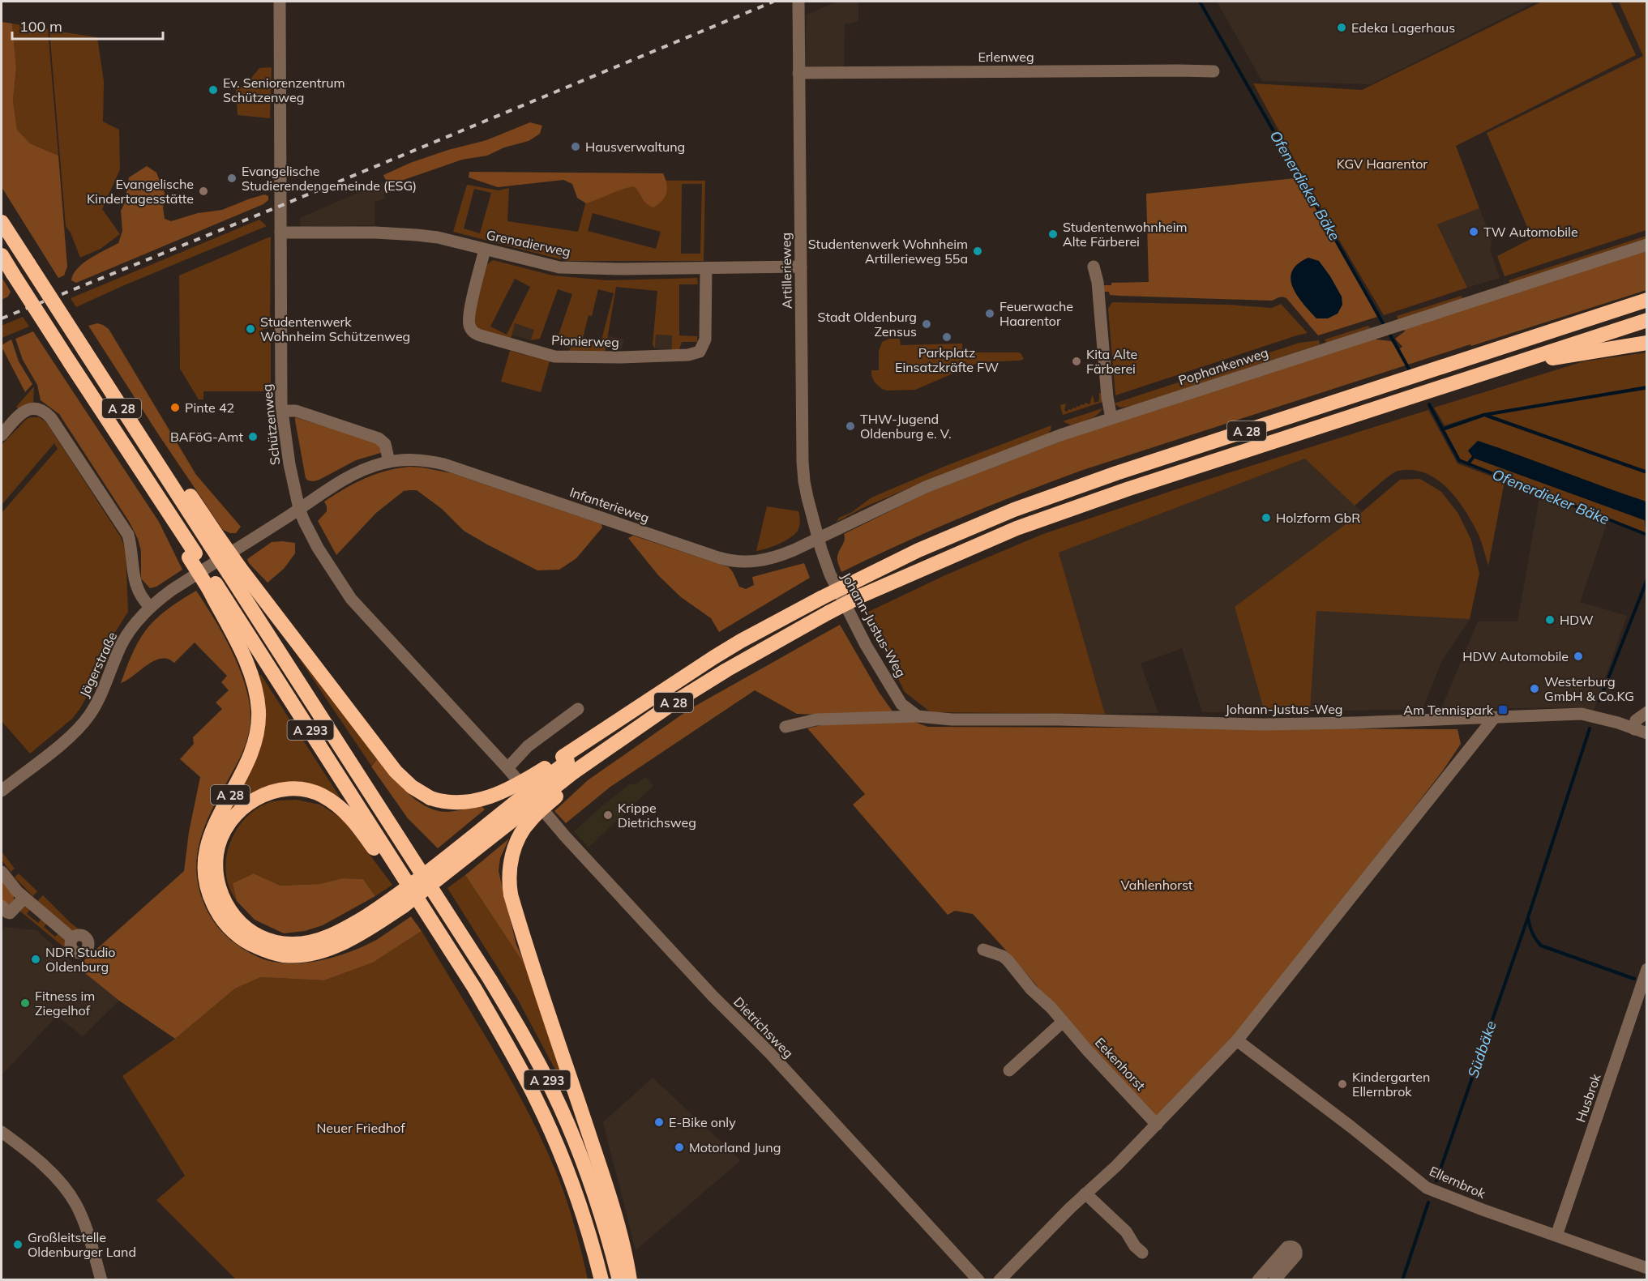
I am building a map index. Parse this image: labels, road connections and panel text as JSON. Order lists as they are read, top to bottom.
{
  "streets": {
    "highway": ["A 28", "A 293"],
    "street": [
      "Erlenweg",
      "Grenadierweg",
      "Artillerieweg",
      "Pionierweg",
      "Pophankenweg",
      "Schützenweg",
      "Infanterieweg",
      "Johann-Justus-Weg",
      "Jägerstraße",
      "Dietrichsweg",
      "Eekenhorst",
      "Husbrok",
      "Ellernbrok"
    ]
  },
  "crossings": [
    ["Erlenweg", "Artillerieweg"],
    ["Grenadierweg", "Artillerieweg"],
    ["Grenadierweg", "Pionierweg"],
    ["Grenadierweg", "Schützenweg"],
    ["Artillerieweg", "Pophankenweg"],
    ["Artillerieweg", "Infanterieweg"],
    ["Artillerieweg", "Johann-Justus-Weg"],
    ["Pophankenweg", "Infanterieweg"],
    ["Pophankenweg", "Johann-Justus-Weg"],
    ["A 28", "A 293"],
    ["Schützenweg", "Infanterieweg"],
    ["Schützenweg", "Jägerstraße"],
    ["Schützenweg", "Dietrichsweg"],
    ["Infanterieweg", "Johann-Justus-Weg"],
    ["Infanterieweg", "Jägerstraße"],
    ["Jägerstraße", "A 293"],
    ["Husbrok", "Ellernbrok"]
  ],
  "water": ["Ofenerdieker Bäke", "Südbäke"],
  "parks": ["KGV Haarentor", "Vahlenhorst", "Neuer Friedhof"],
  "places": {
    "other": [
      "Edeka Lagerhaus",
      "Ev. Seniorenzentrum Schützenweg",
      "Hausverwaltung",
      "Evangelische Studierendengemeinde (ESG)",
      "Evangelische Kindertagesstätte",
      "TW Automobile",
      "Studentenwohnheim Alte Färberei",
      "Studentenwerk Wohnheim Artillerieweg 55a",
      "Feuerwache Haarentor",
      "Stadt Oldenburg Zensus",
      "Studentenwerk Wohnheim Schützenweg",
      "Parkplatz Einsatzkräfte FW",
      "Kita Alte Färberei",
      "Pinte 42",
      "THW-Jugend Oldenburg e. V.",
      "BAFöG-Amt",
      "Holzform GbR",
      "HDW",
      "HDW Automobile",
      "Westerburg GmbH & Co.KG",
      "Krippe Dietrichsweg",
      "NDR Studio Oldenburg",
      "Fitness im Ziegelhof",
      "Kindergarten Ellernbrok",
      "E-Bike only",
      "Motorland Jung",
      "Großleitstelle Oldenburger Land"
    ],
    "transit": ["Am Tennispark"]
  },
  "scale_bar": "100 m"
}
